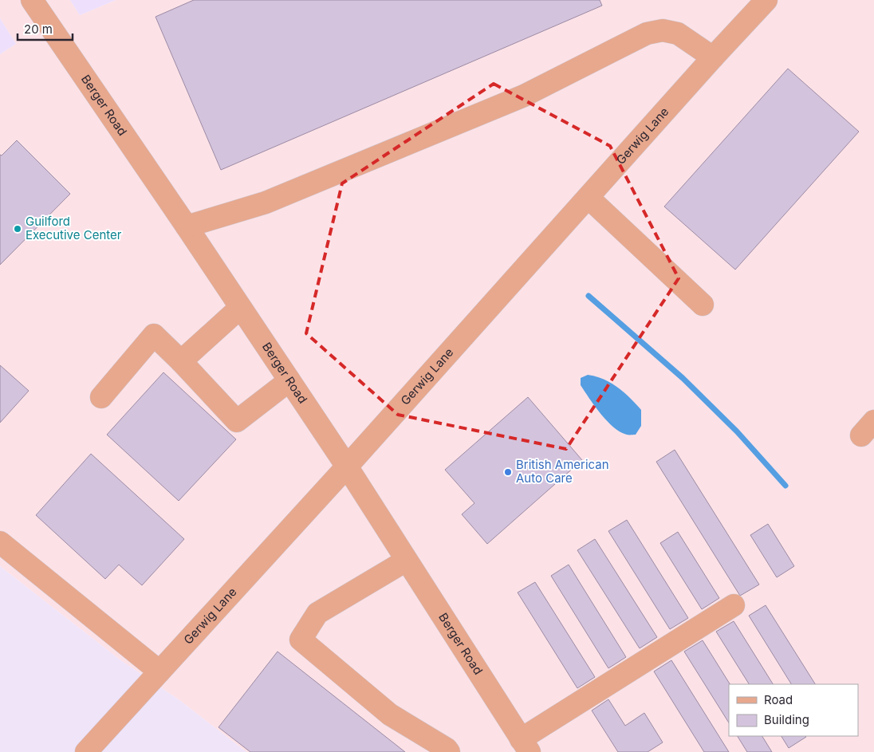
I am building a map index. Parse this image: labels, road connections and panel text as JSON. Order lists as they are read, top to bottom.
{
  "streets": {
    "street": ["Berger Road", "Gerwig Lane"]
  },
  "crossings": [
    ["Berger Road", "Gerwig Lane"]
  ],
  "places": ["Guilford Executive Center", "British American Auto Care"],
  "legend": ["Road", "Building"],
  "scale_bar": "20 m"
}
